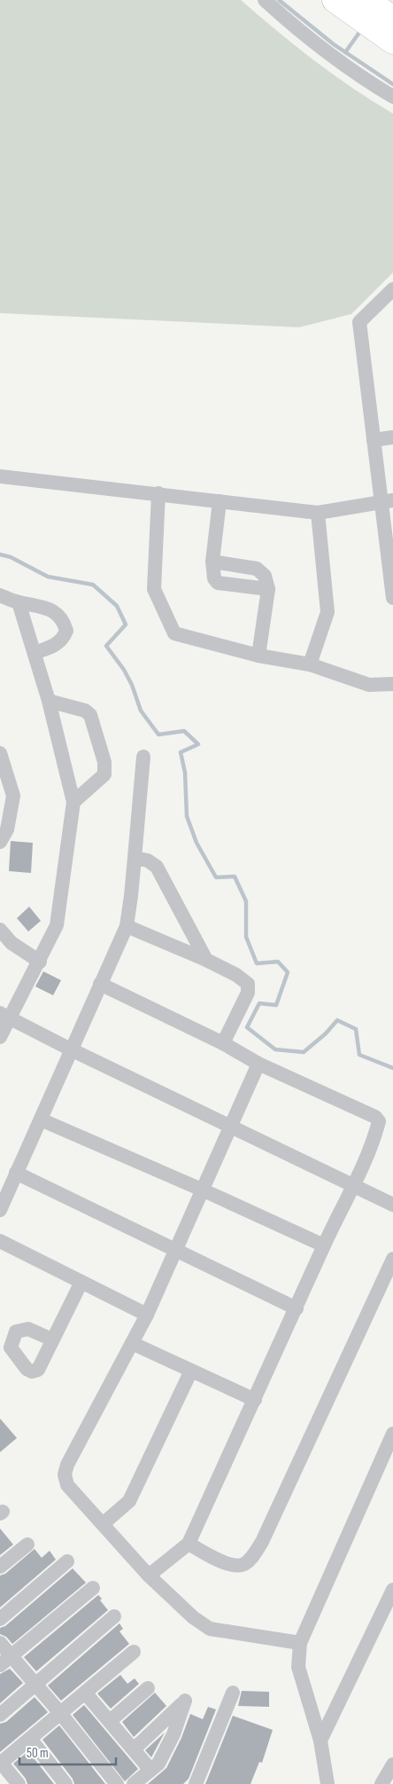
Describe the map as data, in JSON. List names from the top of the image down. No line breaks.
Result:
{"scale_bar":"50 m"}
